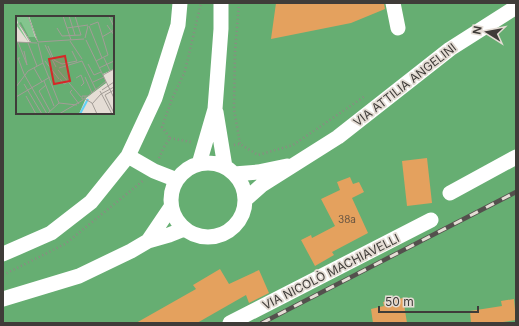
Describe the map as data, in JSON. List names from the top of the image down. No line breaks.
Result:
{"streets":{"street":["VIA ATTILIA ANGELINI","VIA NICOLÒ MACHIAVELLI"]},"house_numbers":["38a"],"scale_bar":"50 m","north":"left"}
